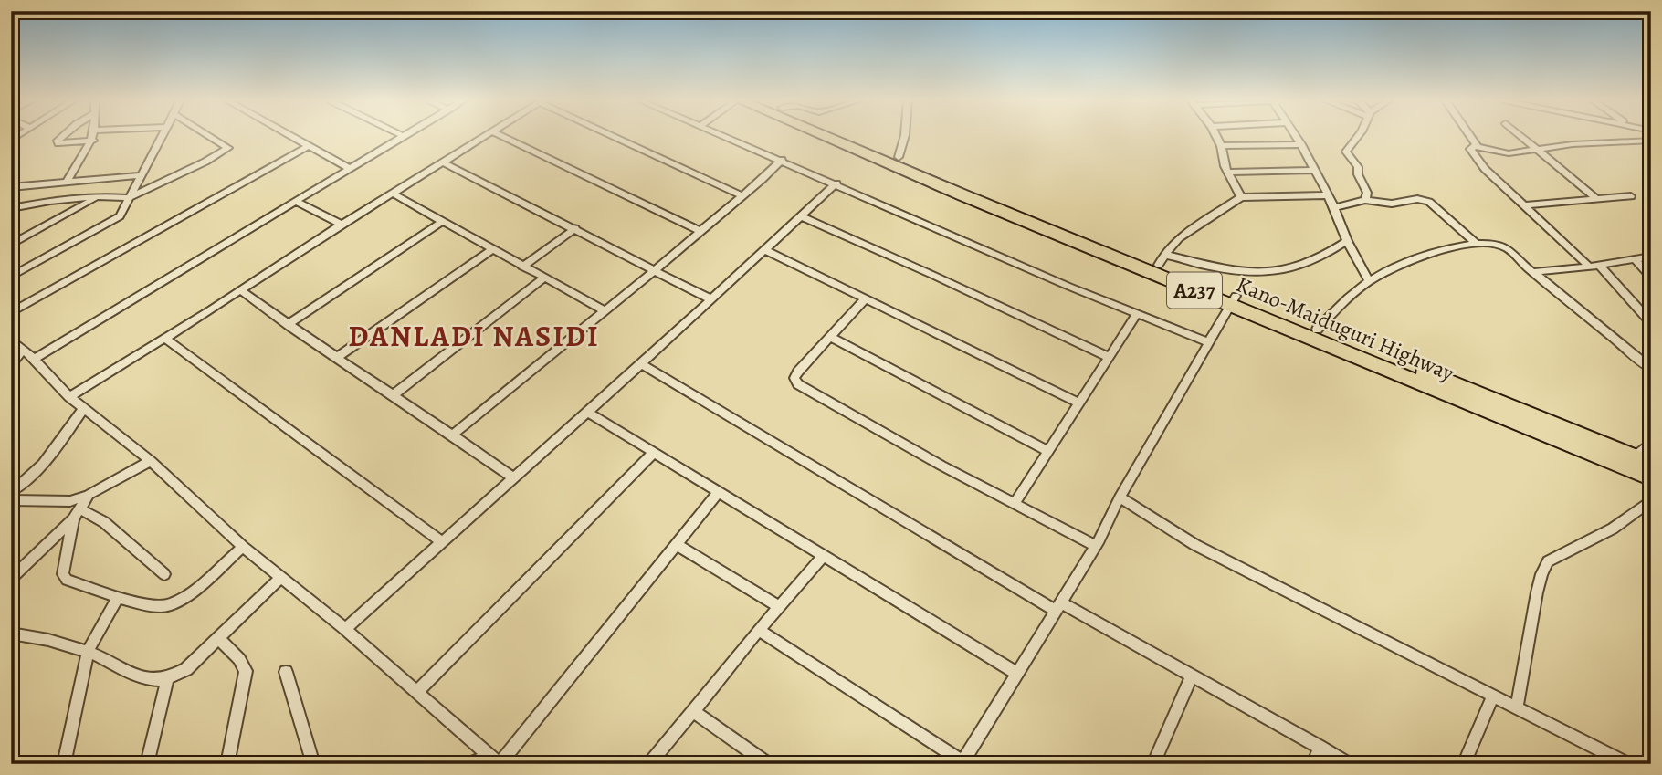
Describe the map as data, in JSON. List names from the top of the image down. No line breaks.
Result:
{"streets":{"highway":["A237","Kano-Maiduguri Highway"]},"districts":["DANLADI NASIDI"]}
